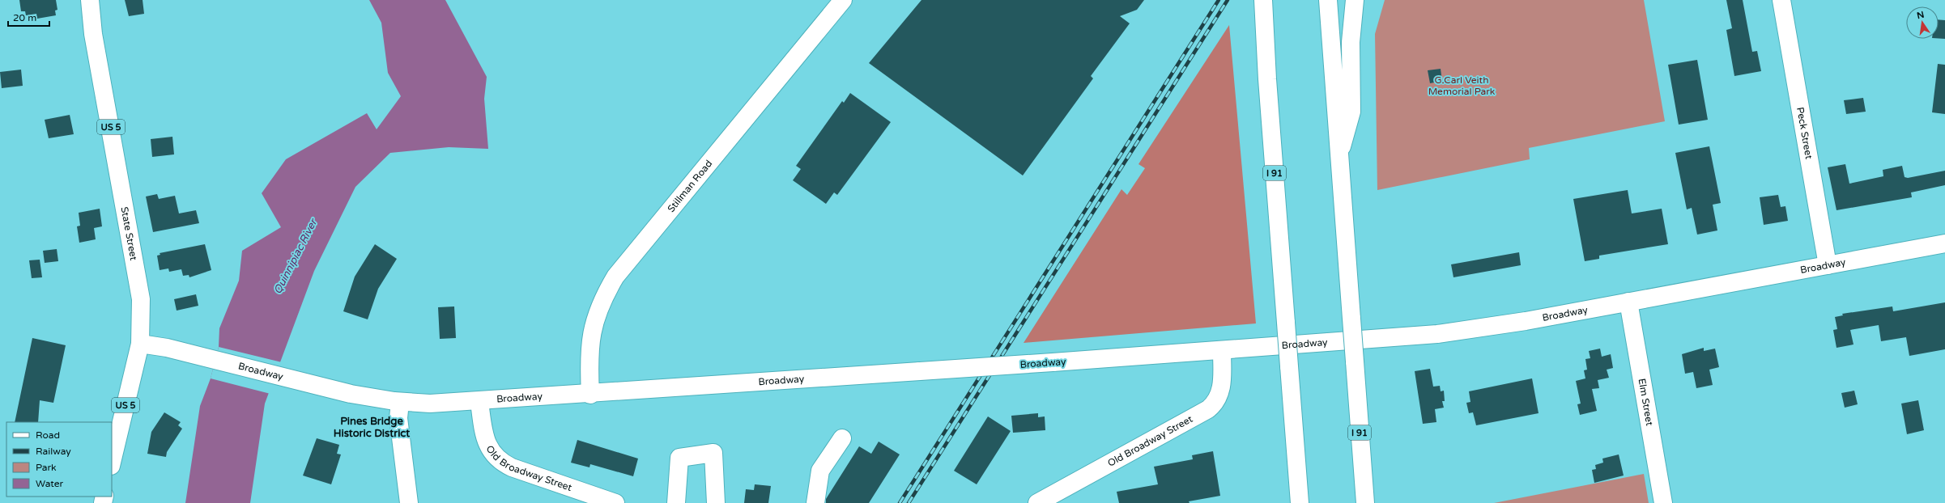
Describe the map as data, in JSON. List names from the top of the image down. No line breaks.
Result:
{"streets":{"main road":["US 5","Peck Street","I 91","Stillman Road","State Street","Broadway","Elm Street","Old Broadway Street"]},"crossings":[["Peck Street","Broadway"],["Stillman Road","Broadway"],["State Street","Broadway"],["Broadway","Elm Street"],["Broadway","Old Broadway Street"]],"districts":["Pines Bridge Historic District"],"water":["Quinnipiac River"],"parks":["G.Carl Veith Memorial Park"],"legend":["Road","Railway","Park","Water"],"scale_bar":"20 m","north":"top"}
